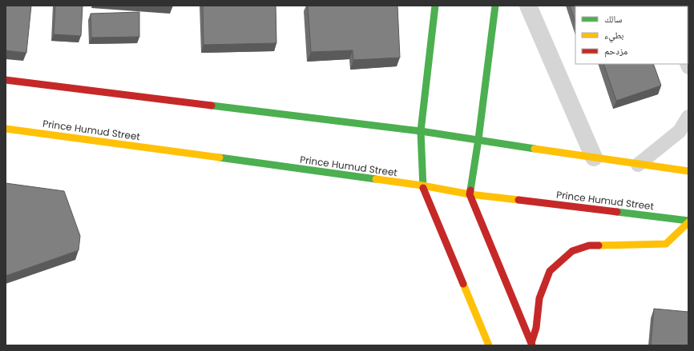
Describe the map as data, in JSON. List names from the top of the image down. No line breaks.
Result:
{"streets":{"street":["Prince Humud Street"]},"legend":["سالك","بطيء","مزدحم"]}
